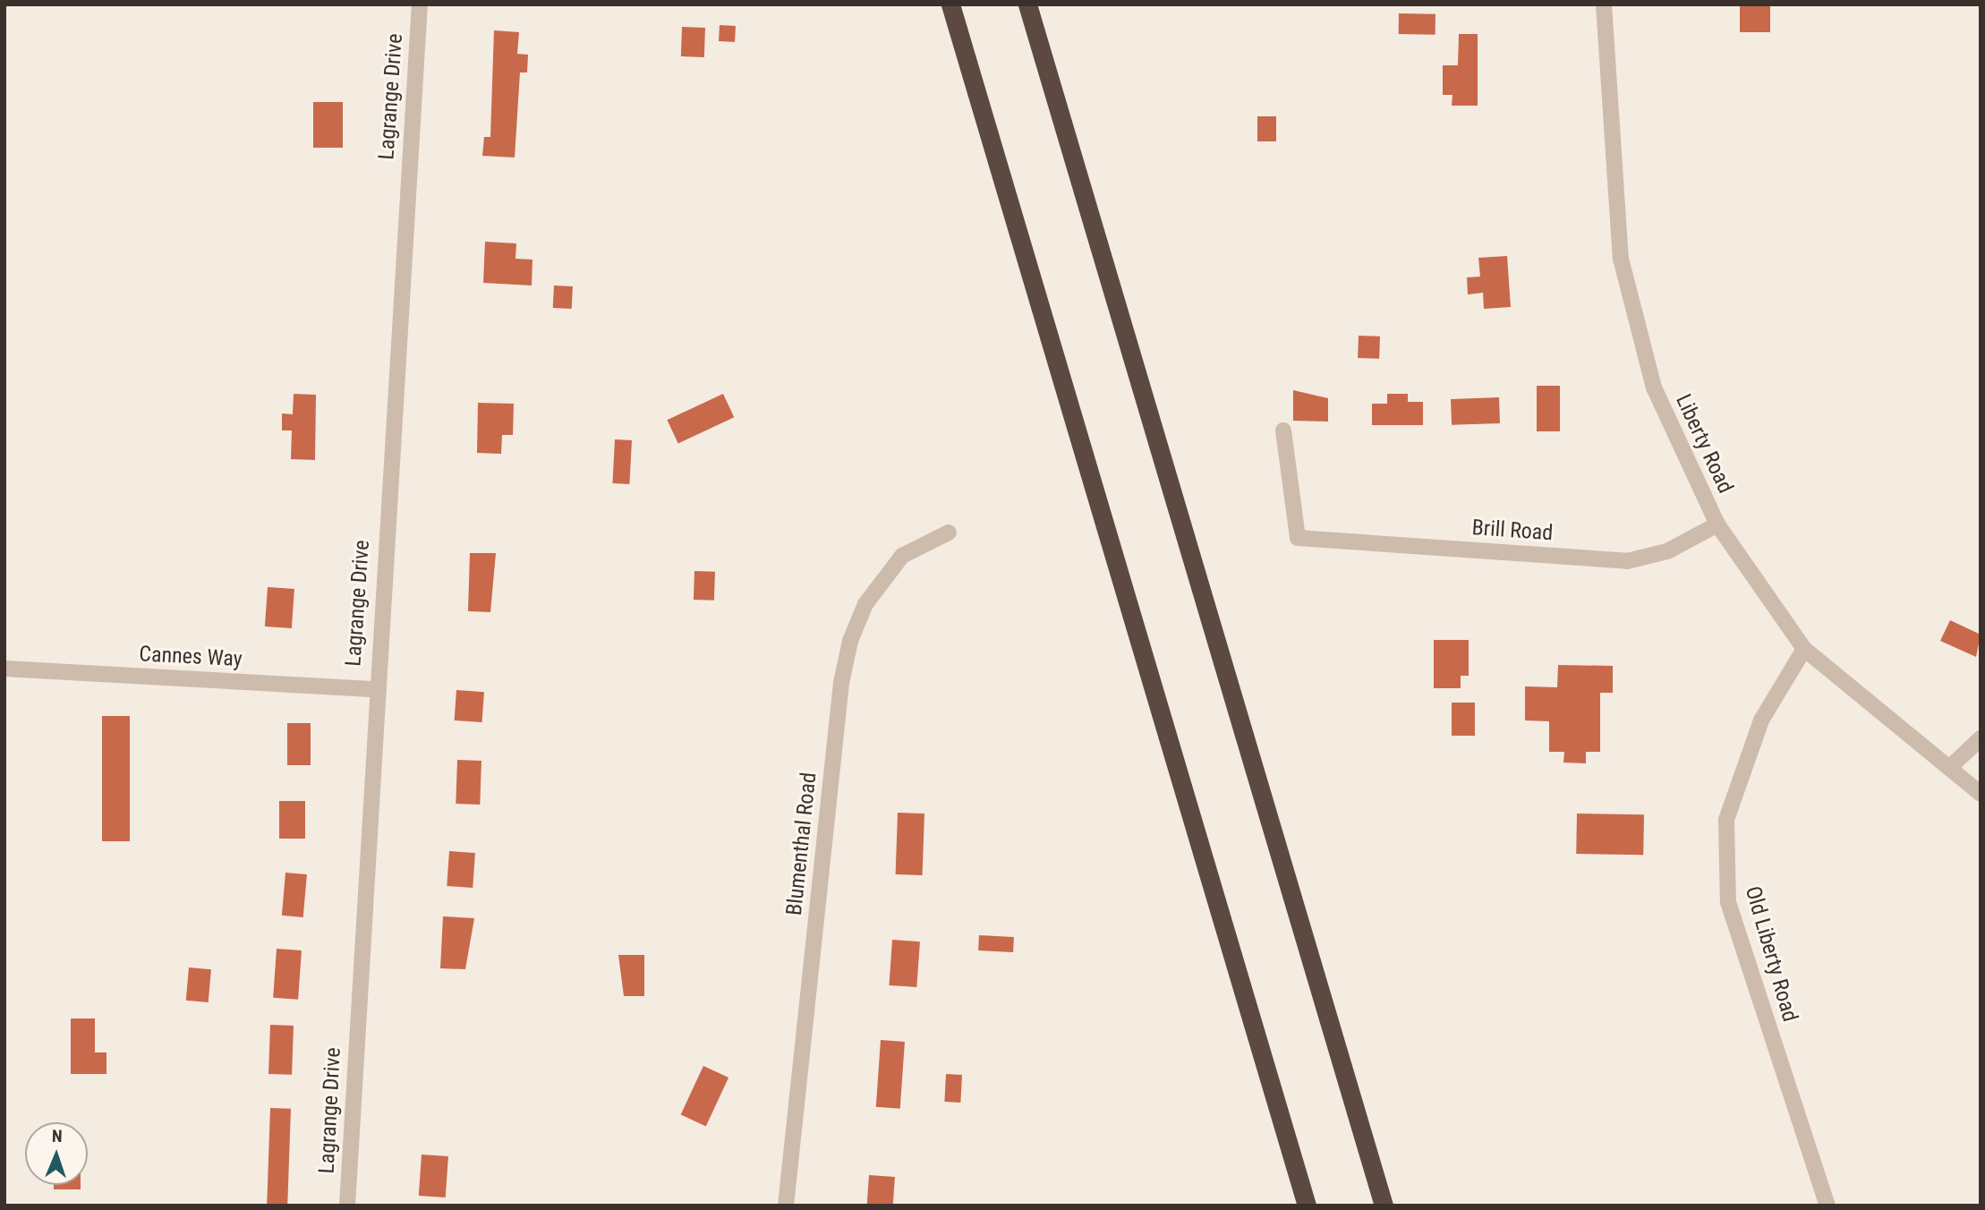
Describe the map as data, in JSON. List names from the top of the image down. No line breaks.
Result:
{"streets":{"street":["Lagrange Drive","Liberty Road","Brill Road","Cannes Way","Blumenthal Road","Old Liberty Road"]},"crossings":[["Lagrange Drive","Cannes Way"],["Liberty Road","Brill Road"],["Liberty Road","Old Liberty Road"]],"north":"top"}
